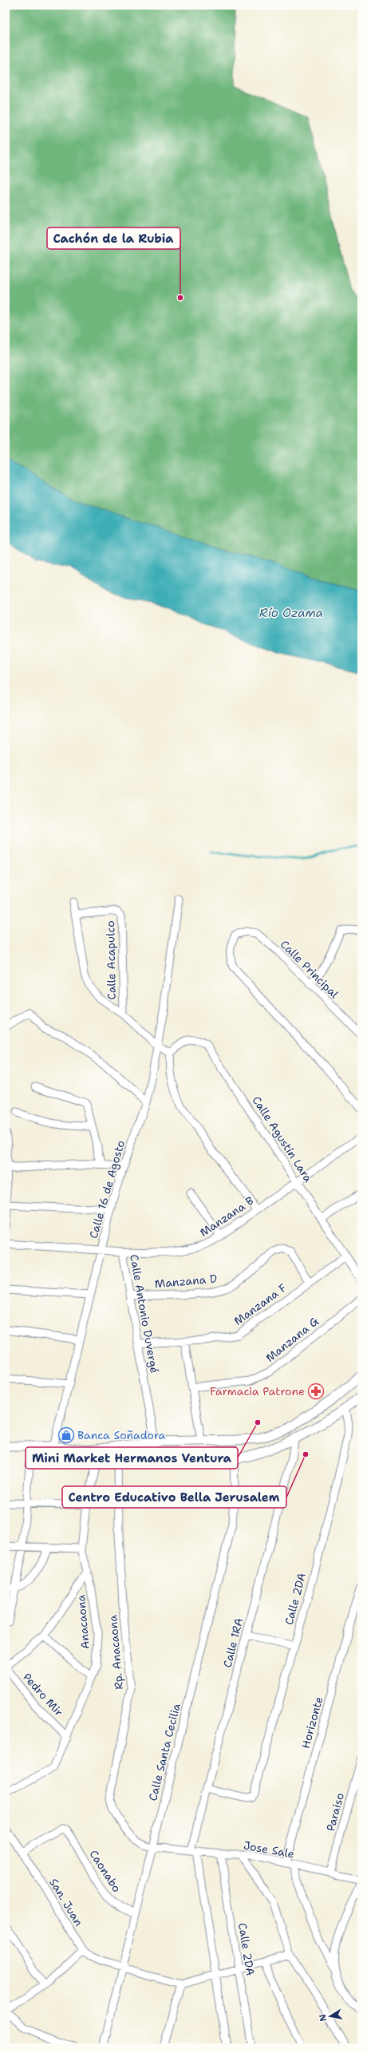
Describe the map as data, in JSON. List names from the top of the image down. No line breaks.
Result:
{"streets":{"street":["Calle Acapulco","Calle Principal","Calle Agustín Lara","Calle 16 de Agosto","Manzana B","Manzana D","Manzana F","Calle Antonio Duvergé","Manzana G","Calle 2DA","Anacaona","Calle 1RA","Rp. Anacaona","Pedro Mir","Horizonte","Calle Santa Cecilia","Paraiso","Jose Sale","Caonabo","San. Juan"]},"crossings":[["Calle Agustín Lara","Manzana B"],["Calle Agustín Lara","Manzana F"],["Calle 16 de Agosto","Calle Antonio Duvergé"],["Manzana B","Calle Antonio Duvergé"],["Manzana D","Manzana F"],["Manzana D","Calle Antonio Duvergé"],["Manzana F","Calle Antonio Duvergé"],["Calle 2DA","Calle 1RA"],["Calle 2DA","Jose Sale"],["Anacaona","Pedro Mir"],["Calle 1RA","Jose Sale"],["Rp. Anacaona","Calle Santa Cecilia"],["Rp. Anacaona","Jose Sale"],["Horizonte","Jose Sale"],["Calle Santa Cecilia","Jose Sale"],["Calle Santa Cecilia","Caonabo"],["Calle Santa Cecilia","San. Juan"],["Paraiso","Jose Sale"],["Caonabo","San. Juan"]],"water":["Río Ozama"],"places":{"other":["Cachón de la Rubia","Mini Market Hermanos Ventura","Centro Educativo Bella Jerusalem"],"pharmacy":["Farmacia Patrone"],"shop":["Banca Soñadora"]},"north":"left"}
